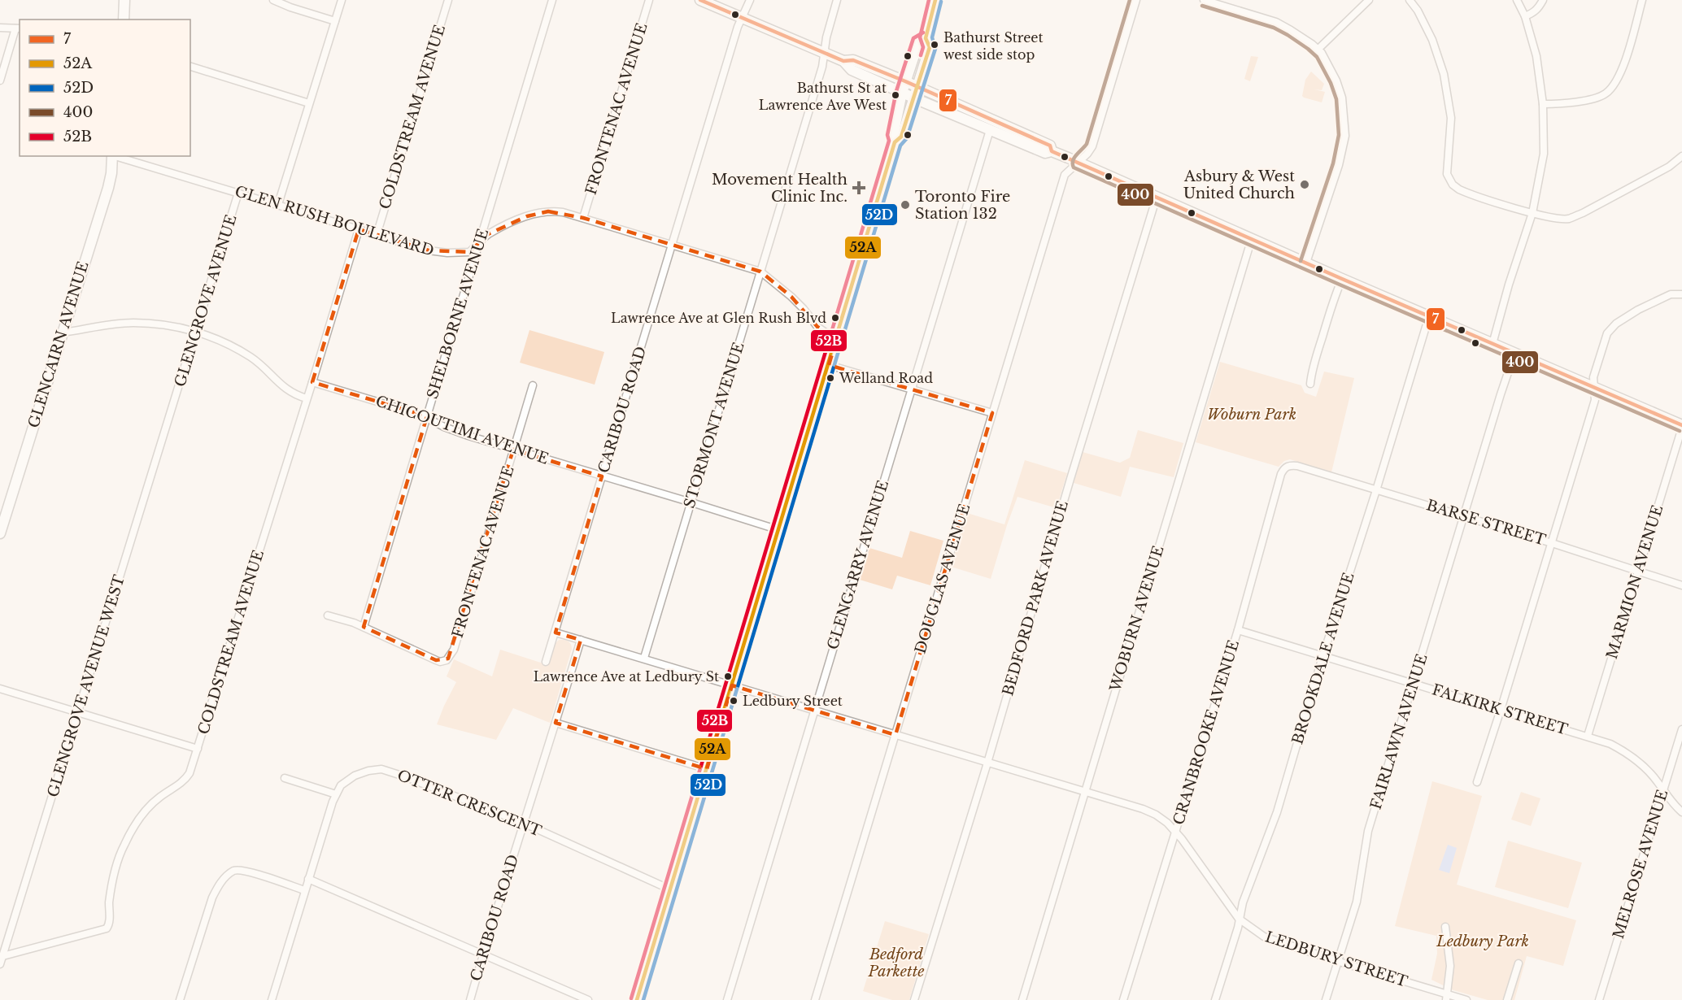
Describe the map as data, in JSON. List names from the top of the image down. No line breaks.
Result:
{"streets":{"main road":["GLENCAIRN AVENUE"],"street":["FRONTENAC AVENUE","COLDSTREAM AVENUE","GLEN RUSH BOULEVARD","GLENGROVE AVENUE","SHELBORNE AVENUE","CARIBOU ROAD","STORMONT AVENUE","CHICOUTIMI AVENUE","BARSE STREET","GLENGARRY AVENUE","DOUGLAS AVENUE","MARMION AVENUE","BEDFORD PARK AVENUE","WOBURN AVENUE","BROOKDALE AVENUE","GLENGROVE AVENUE WEST","FALKIRK STREET","FAIRLAWN AVENUE","CRANBROOKE AVENUE","OTTER CRESCENT","MELROSE AVENUE","LEDBURY STREET"]},"crossings":[["FRONTENAC AVENUE","GLEN RUSH BOULEVARD"],["FRONTENAC AVENUE","SHELBORNE AVENUE"],["FRONTENAC AVENUE","CHICOUTIMI AVENUE"],["COLDSTREAM AVENUE","GLEN RUSH BOULEVARD"],["COLDSTREAM AVENUE","CHICOUTIMI AVENUE"],["COLDSTREAM AVENUE","GLENGROVE AVENUE WEST"],["GLEN RUSH BOULEVARD","GLENGROVE AVENUE"],["GLEN RUSH BOULEVARD","SHELBORNE AVENUE"],["GLEN RUSH BOULEVARD","CARIBOU ROAD"],["GLEN RUSH BOULEVARD","STORMONT AVENUE"],["GLENGROVE AVENUE","GLENGROVE AVENUE WEST"],["SHELBORNE AVENUE","CHICOUTIMI AVENUE"],["CARIBOU ROAD","CHICOUTIMI AVENUE"],["CARIBOU ROAD","OTTER CRESCENT"],["CARIBOU ROAD","LEDBURY STREET"],["STORMONT AVENUE","CHICOUTIMI AVENUE"],["STORMONT AVENUE","LEDBURY STREET"],["BARSE STREET","MARMION AVENUE"],["BARSE STREET","BROOKDALE AVENUE"],["BARSE STREET","FAIRLAWN AVENUE"],["BARSE STREET","CRANBROOKE AVENUE"],["GLENGARRY AVENUE","LEDBURY STREET"],["DOUGLAS AVENUE","LEDBURY STREET"],["MARMION AVENUE","FALKIRK STREET"],["BEDFORD PARK AVENUE","LEDBURY STREET"],["WOBURN AVENUE","LEDBURY STREET"],["BROOKDALE AVENUE","FALKIRK STREET"],["BROOKDALE AVENUE","LEDBURY STREET"],["FALKIRK STREET","FAIRLAWN AVENUE"],["FALKIRK STREET","CRANBROOKE AVENUE"],["FALKIRK STREET","MELROSE AVENUE"],["FAIRLAWN AVENUE","LEDBURY STREET"],["CRANBROOKE AVENUE","LEDBURY STREET"]],"parks":["Woburn Park","Ledbury Park","Bedford Parkette"],"places":{"other":["Bathurst Street west side stop","Bathurst St at Lawrence Ave West","Asbury & West United Church","Toronto Fire Station 132","Lawrence Ave at Glen Rush Blvd","Welland Road","Lawrence Ave at Ledbury St","Ledbury Street"],"health":["Movement Health Clinic Inc."]},"lines":["transit line 7","transit line 52A","transit line 400","transit line 52B","transit line 52D"],"legend":["7","52A","52D","400","52B"]}
